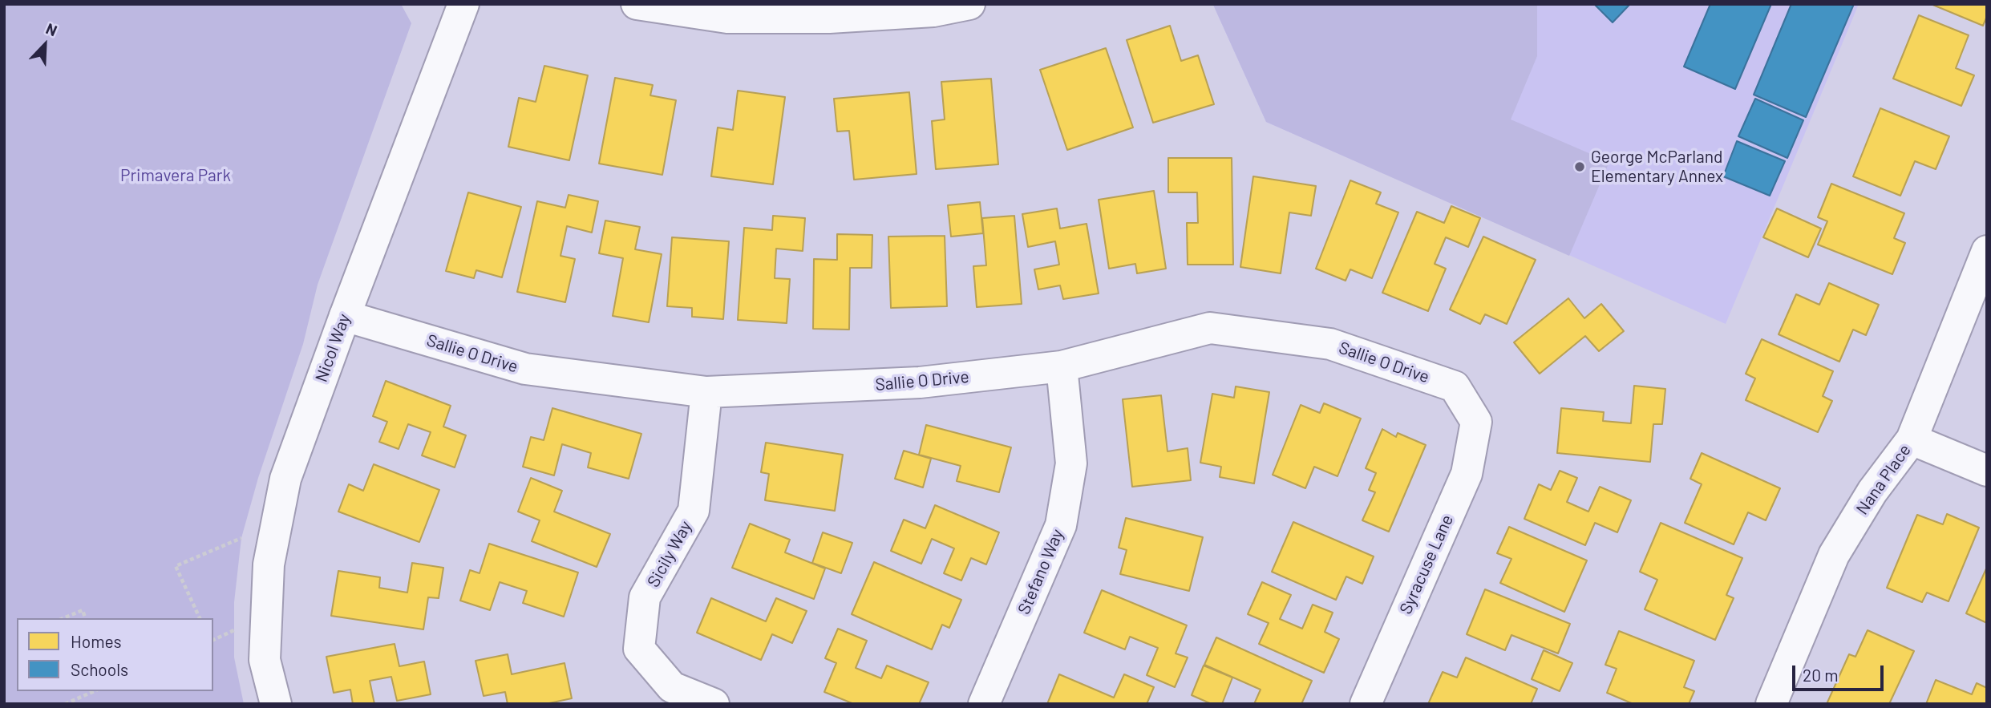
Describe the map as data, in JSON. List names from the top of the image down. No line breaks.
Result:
{"streets":{"street":["Nicol Way","Sallie O Drive","Nana Place","Sicily Way","Syracuse Lane","Stefano Way"]},"crossings":[["Nicol Way","Sallie O Drive"],["Sallie O Drive","Sicily Way"],["Sallie O Drive","Syracuse Lane"],["Sallie O Drive","Stefano Way"]],"parks":["Primavera Park"],"places":["George McParland Elementary Annex"],"legend":["Homes","Schools"],"scale_bar":"20 m","north":"top right"}
